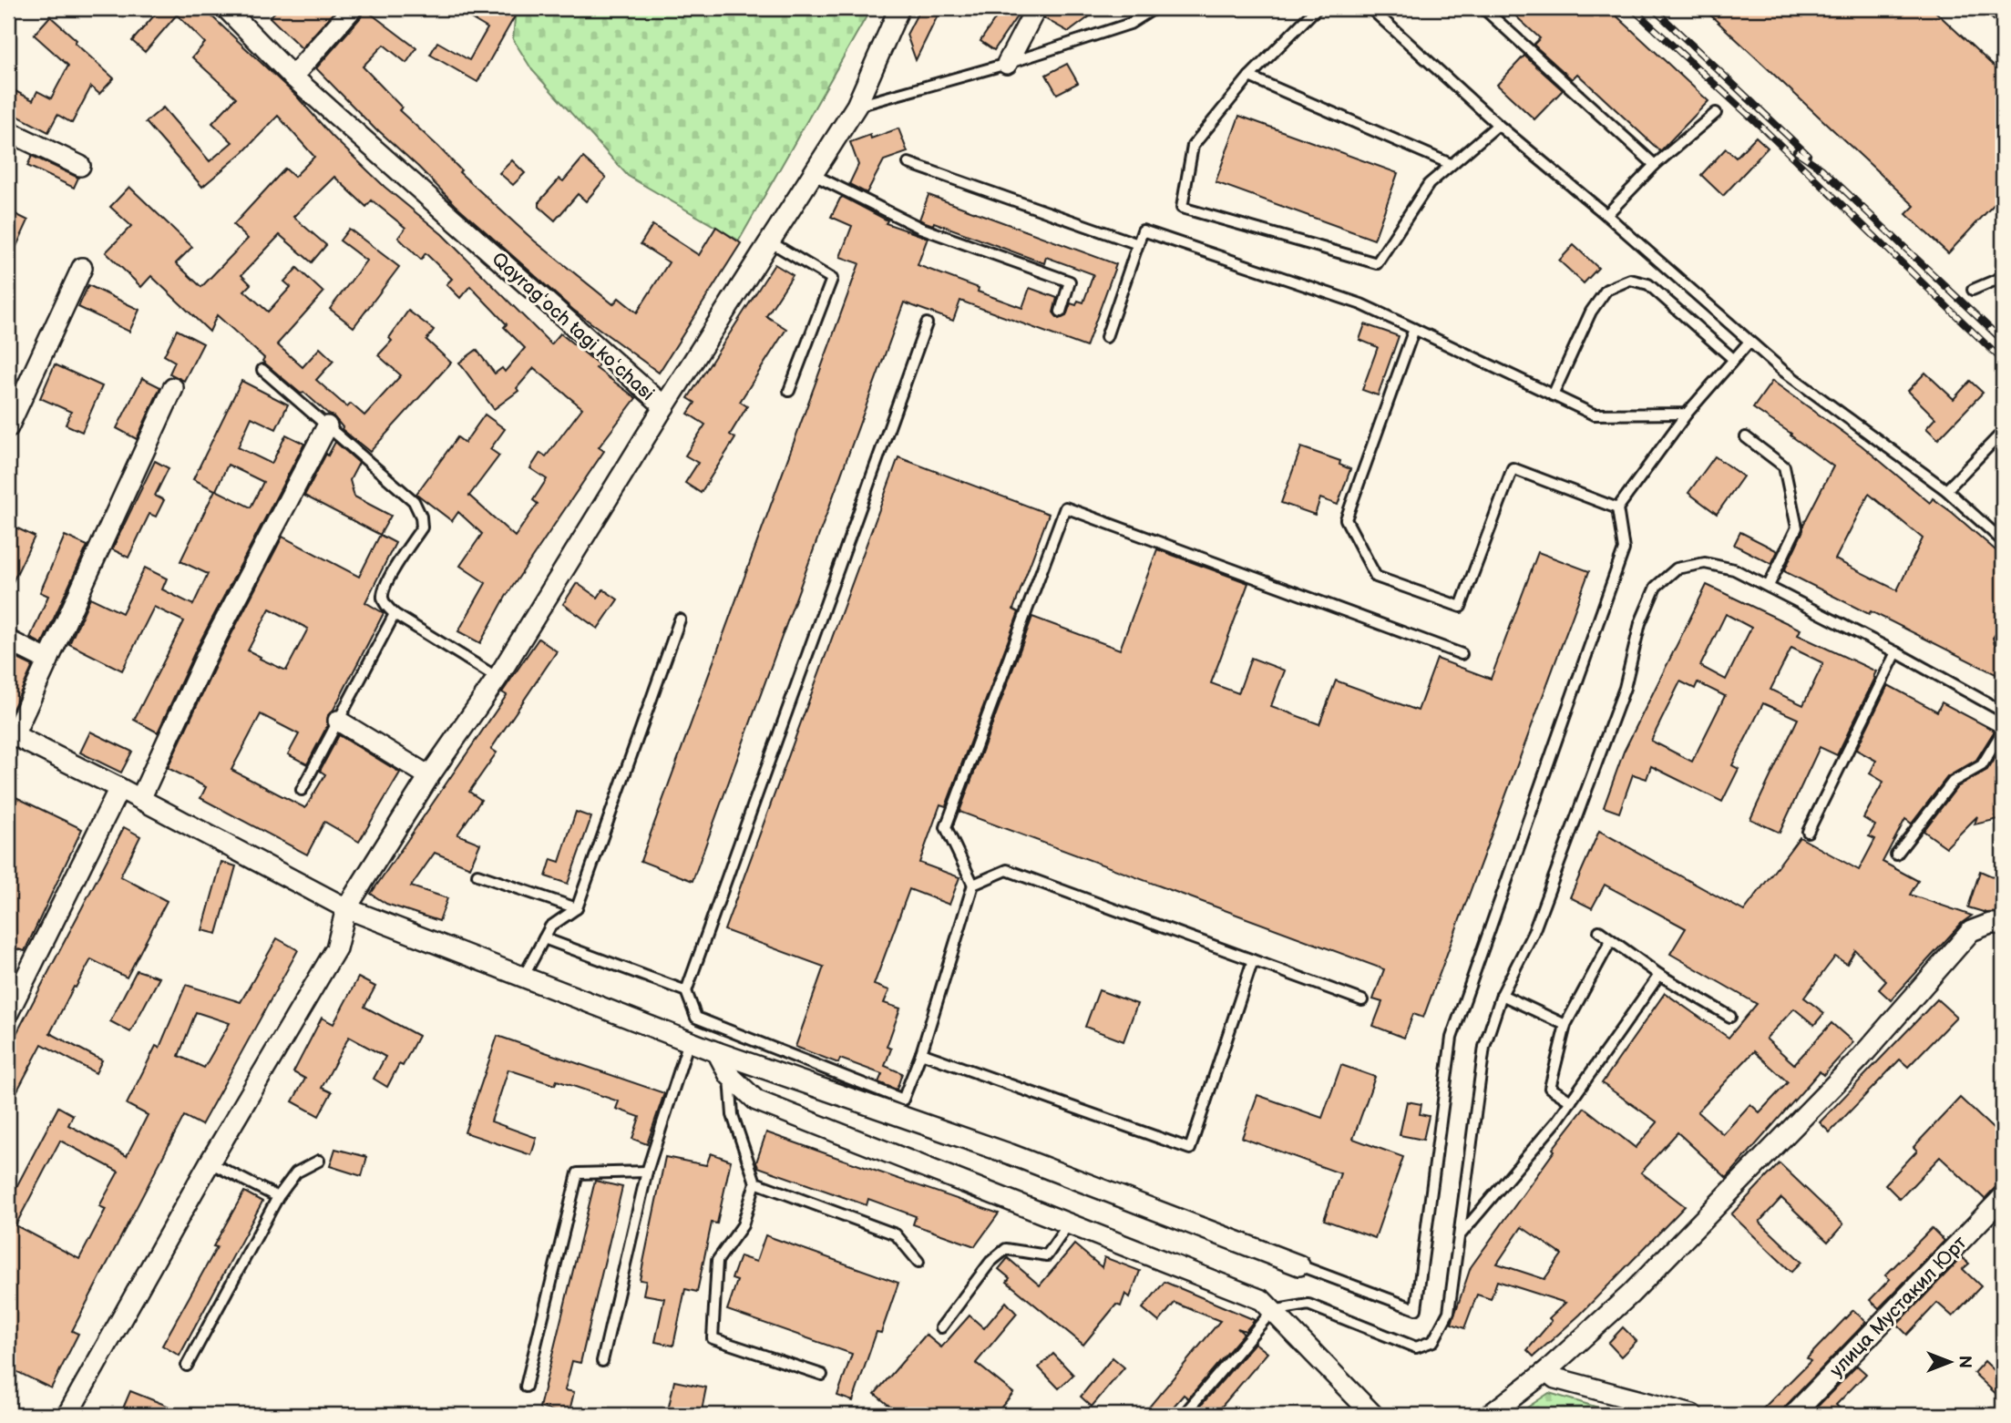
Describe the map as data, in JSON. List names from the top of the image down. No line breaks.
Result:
{"streets":{"street":["Qayragʻoch tagi koʻchasi","улица Мустакил Юрт"]},"north":"right"}
